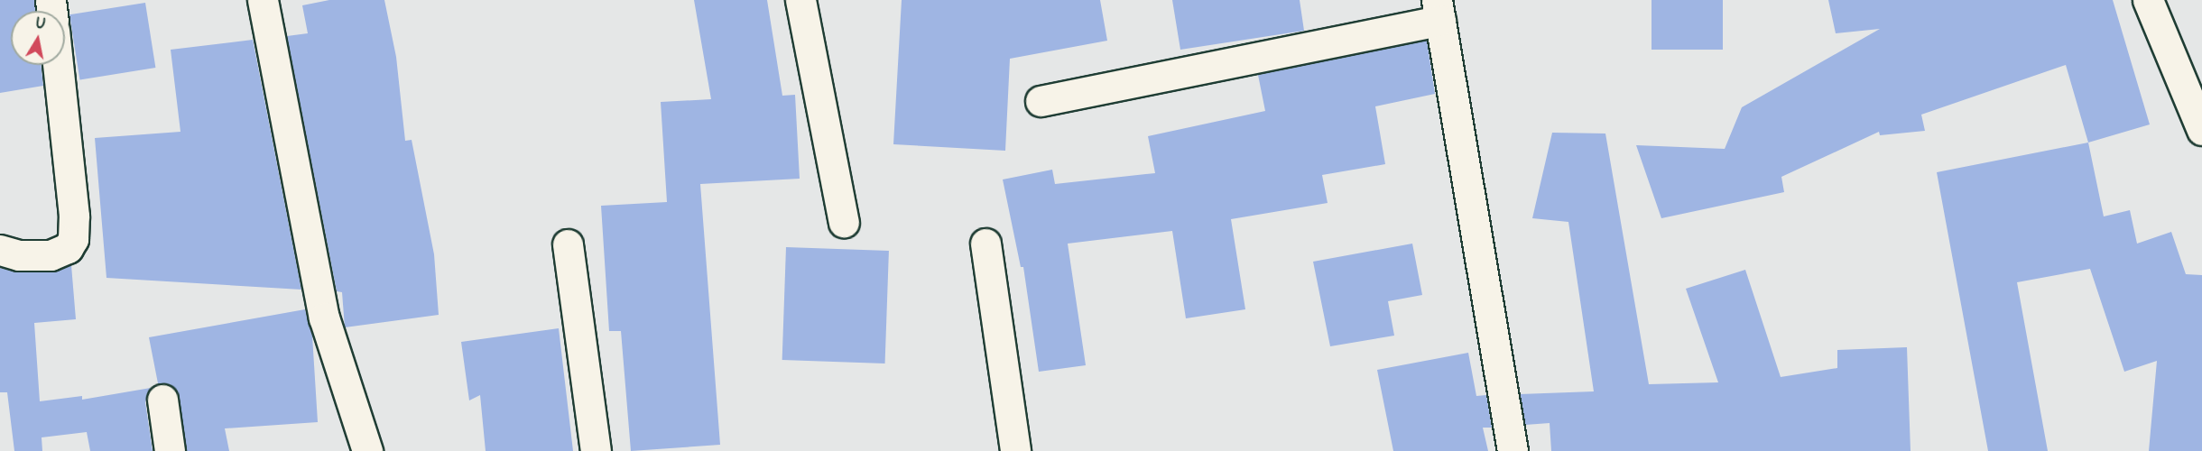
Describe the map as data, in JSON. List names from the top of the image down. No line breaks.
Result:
{"north":"top"}
